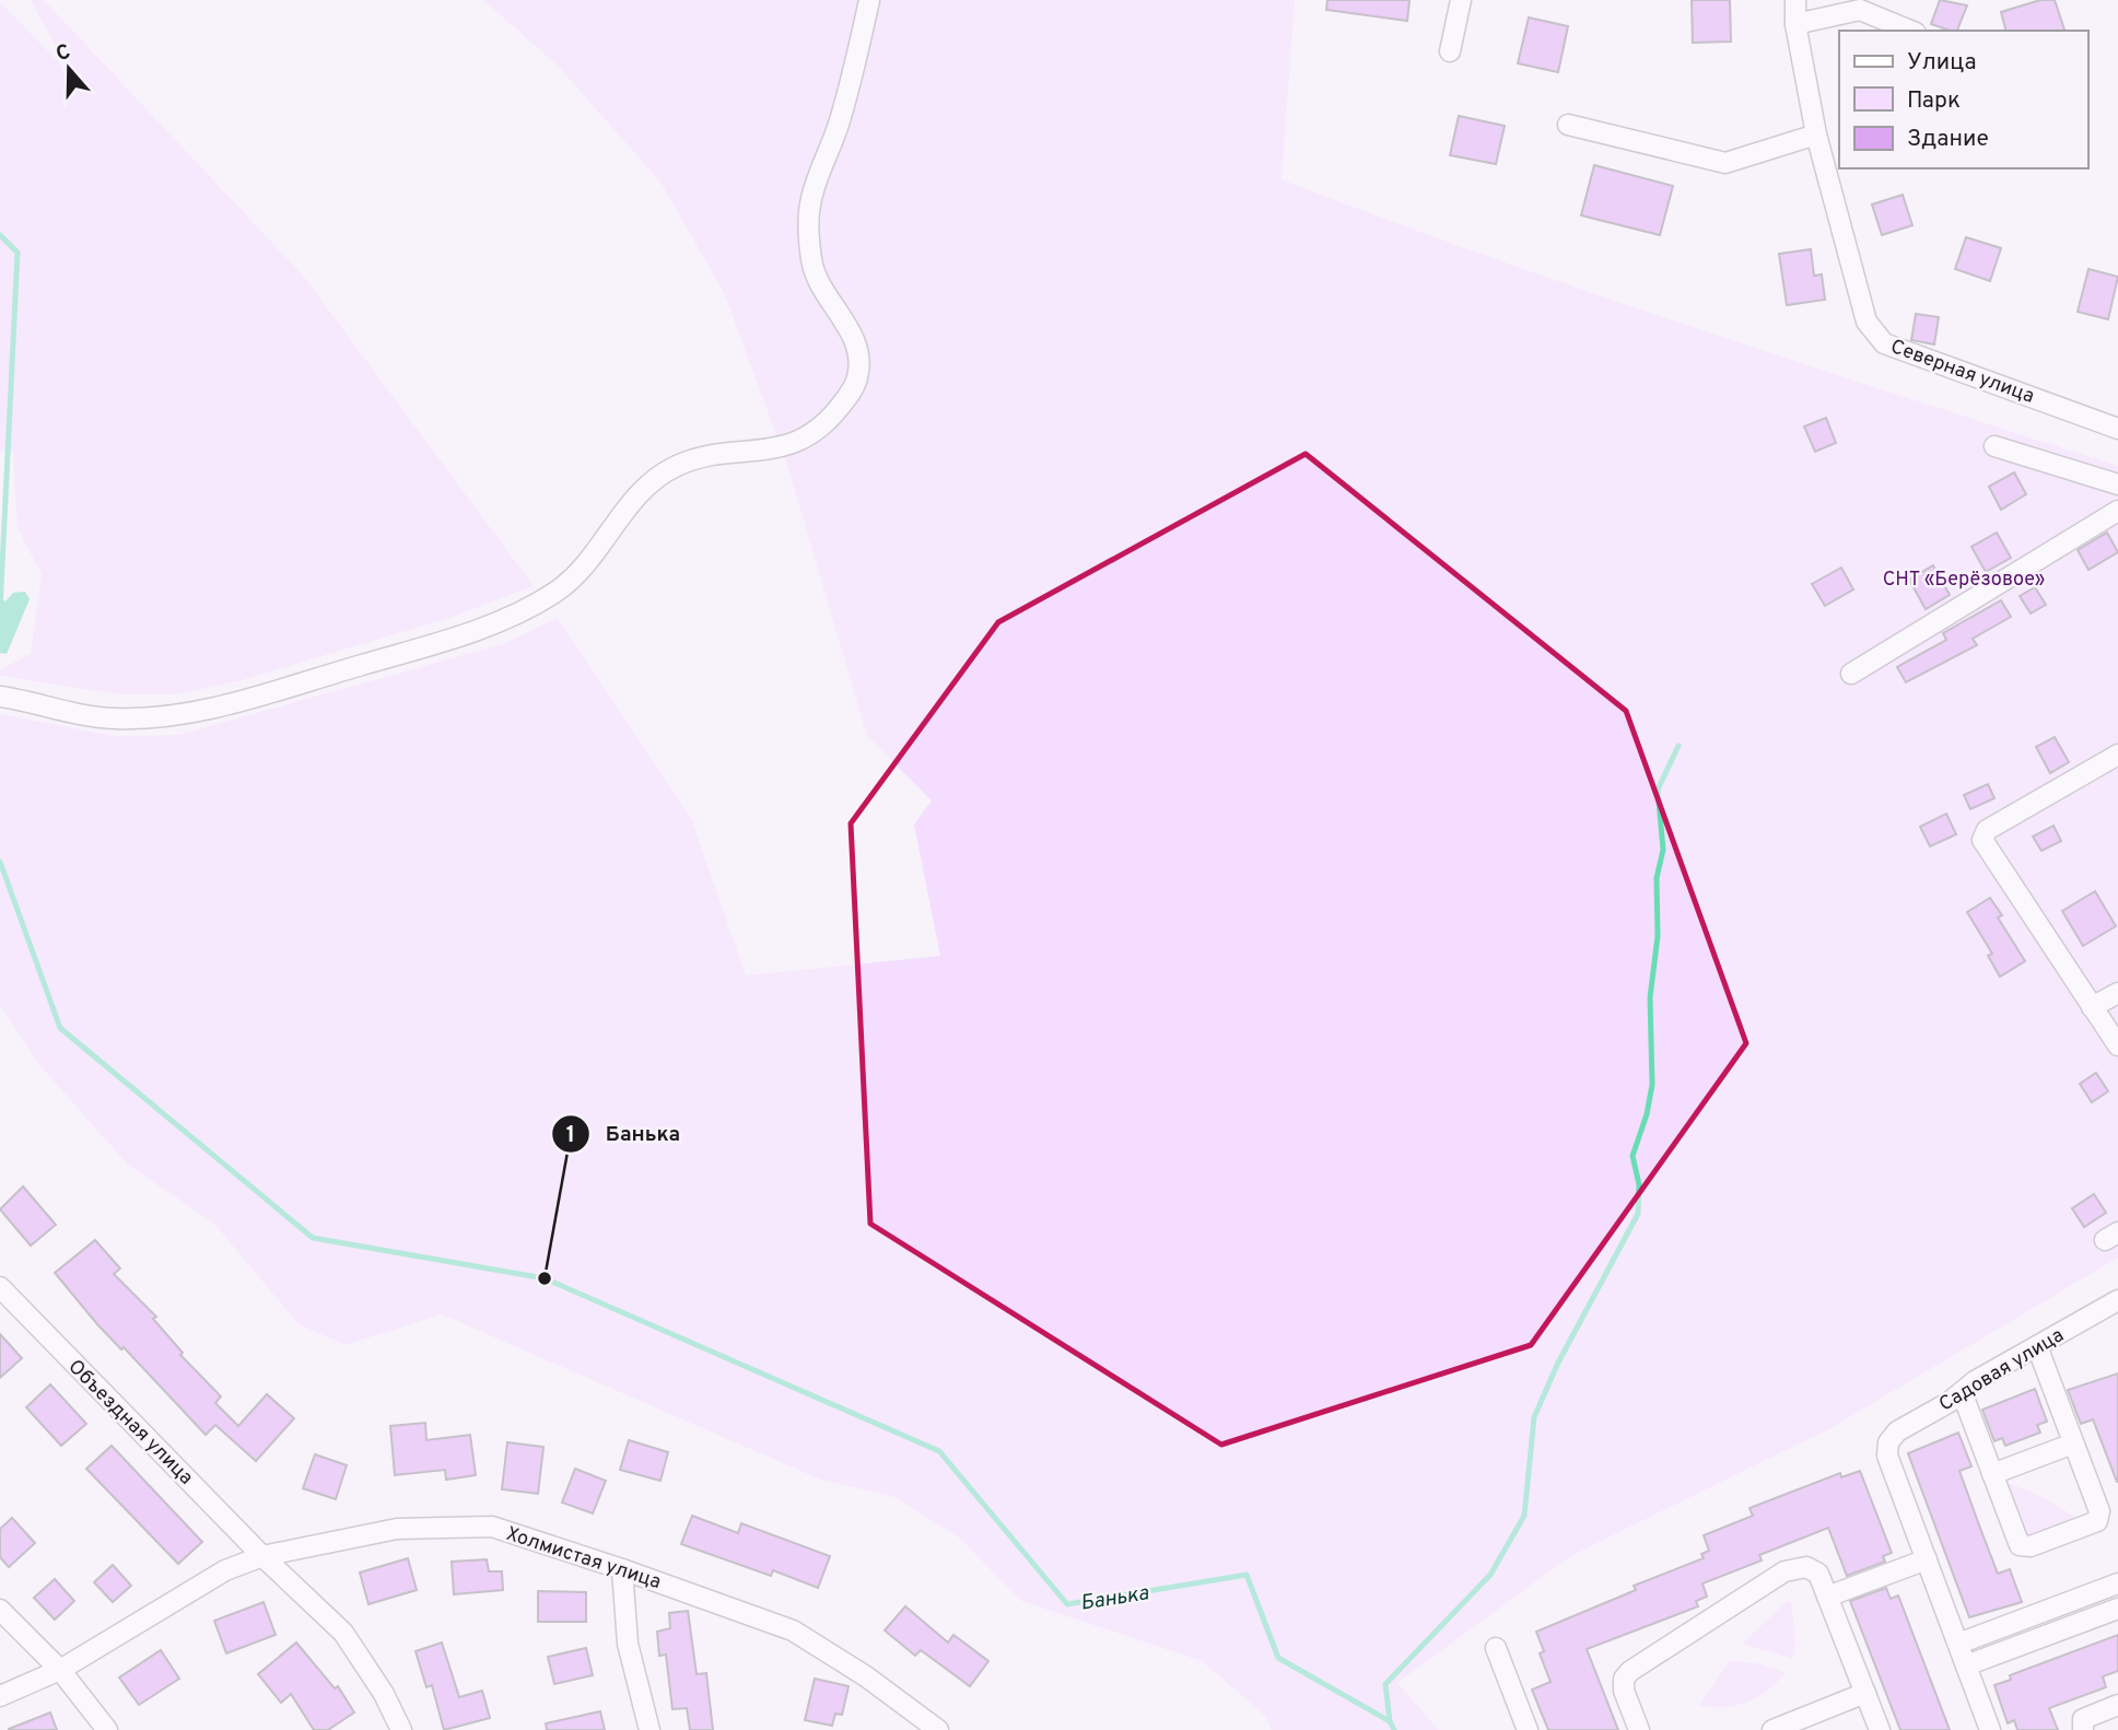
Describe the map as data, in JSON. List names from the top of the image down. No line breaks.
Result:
{"streets":{"street":["Северная улица","Садовая улица","Объездная улица","Холмистая улица"]},"crossings":[["Объездная улица","Холмистая улица"]],"water":["Банька"],"parks":["СНТ «Берёзовое»"],"places":["Банька"],"legend":["Улица","Парк","Здание"],"north":"top"}
